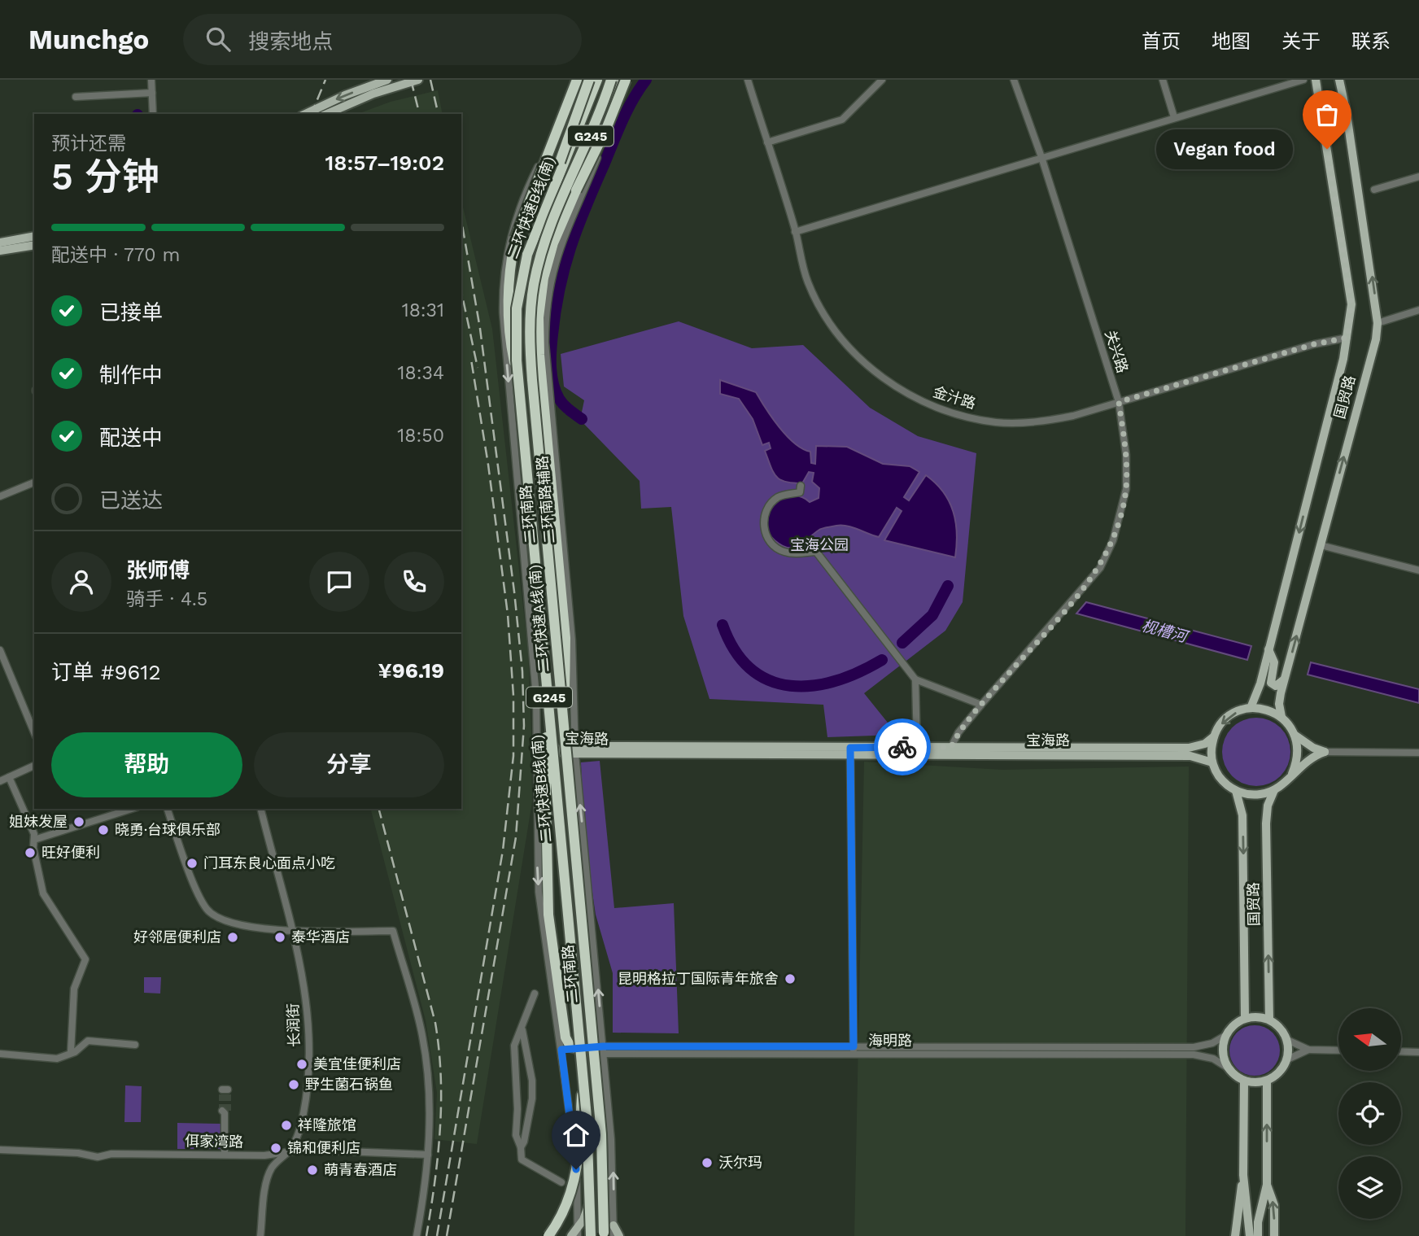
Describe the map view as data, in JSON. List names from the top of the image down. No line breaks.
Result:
{"streets":{"highway":["二环快速B线(南)","二环快速A线(南)"],"main road":["G245","国贸路","二环南路","宝海路"],"street":["关兴路","金汁路","二环南路辅路","长润街","海明路","佴家湾路"]},"crossings":[["二环快速B线(南)","二环南路"],["二环快速B线(南)","海明路"],["关兴路","金汁路"],["关兴路","宝海路"],["国贸路","金汁路"],["国贸路","宝海路"],["国贸路","海明路"],["二环南路辅路","宝海路"],["二环南路辅路","海明路"],["二环南路","二环快速A线(南)"],["二环南路","宝海路"],["二环南路","海明路"],["长润街","佴家湾路"]],"water":["枧槽河"],"parks":["宝海公园"],"places":["Vegan food","姐妹发屋","晓勇·台球俱乐部","旺好便利","门耳东良心面点小吃","好邻居便利店","泰华酒店","昆明格拉丁国际青年旅舍","美宜佳便利店","野生菌石锅鱼","祥隆旅馆","锦和便利店","沃尔玛","萌青春酒店"],"north":"left","page":{"header":"Munchgo","search":"搜索地点","nav":["首页","地图","关于","联系"],"heading":["5 分钟","预计还需","18:57–19:02"],"panel":["张师傅","骑手 · 4.5","订单 #9612","¥96.19"],"bubble":"Vegan food","bar":"配送中 · 770 m","list":[["已接单","18:31"],["制作中","18:34"],["配送中","18:50"],"已送达"],"buttons":["帮助","分享"]}}
